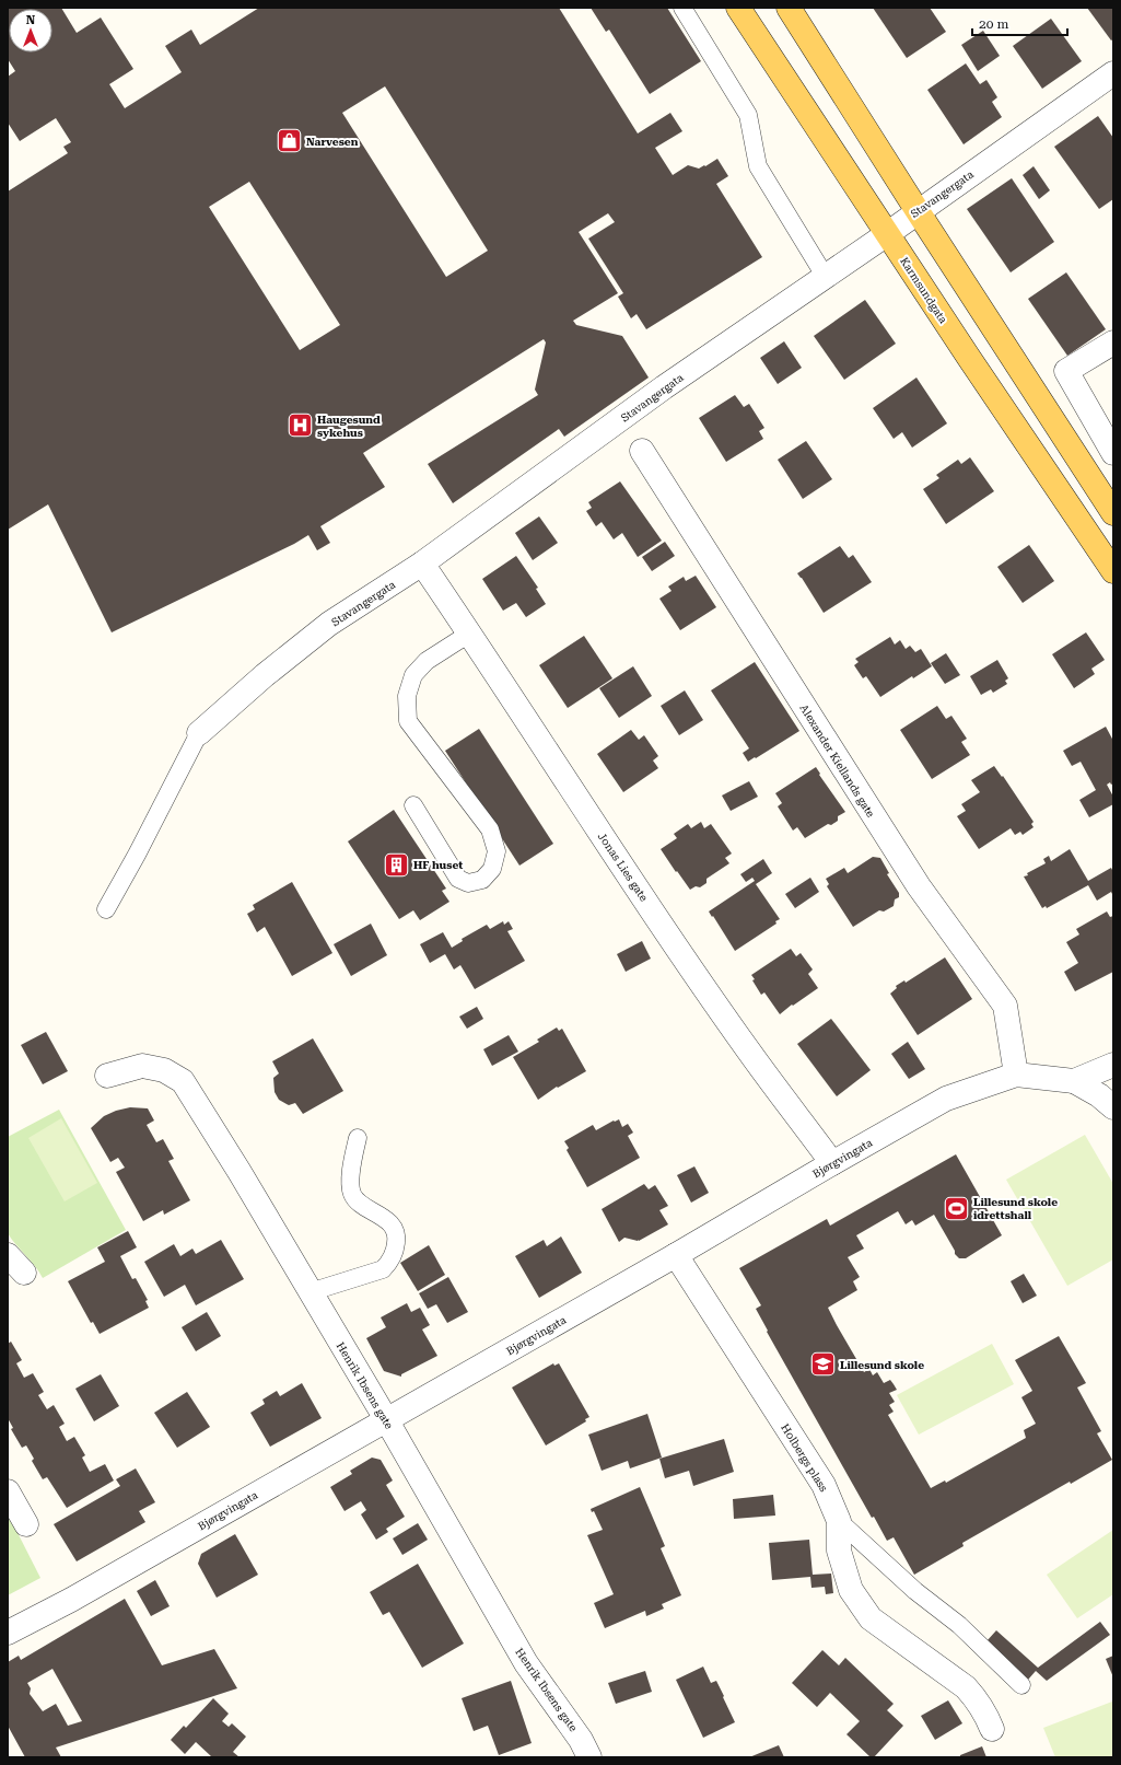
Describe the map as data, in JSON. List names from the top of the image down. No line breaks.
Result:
{"streets":{"main road":["Karmsundgata"],"street":["Stavangergata","Alexander Kiellands gate","Jonas Lies gate","Bjørgvingata","Henrik Ibsens gate","Holbergs plass"]},"crossings":[["Stavangergata","Karmsundgata"],["Stavangergata","Jonas Lies gate"],["Alexander Kiellands gate","Bjørgvingata"],["Jonas Lies gate","Bjørgvingata"],["Bjørgvingata","Henrik Ibsens gate"],["Bjørgvingata","Holbergs plass"]],"places":{"shop":["Narvesen"],"hospital":["Haugesund sykehus"],"building":["HF huset"],"sports":["Lillesund skole idrettshall"],"school or university":["Lillesund skole"]},"scale_bar":"20 m","north":"top"}
